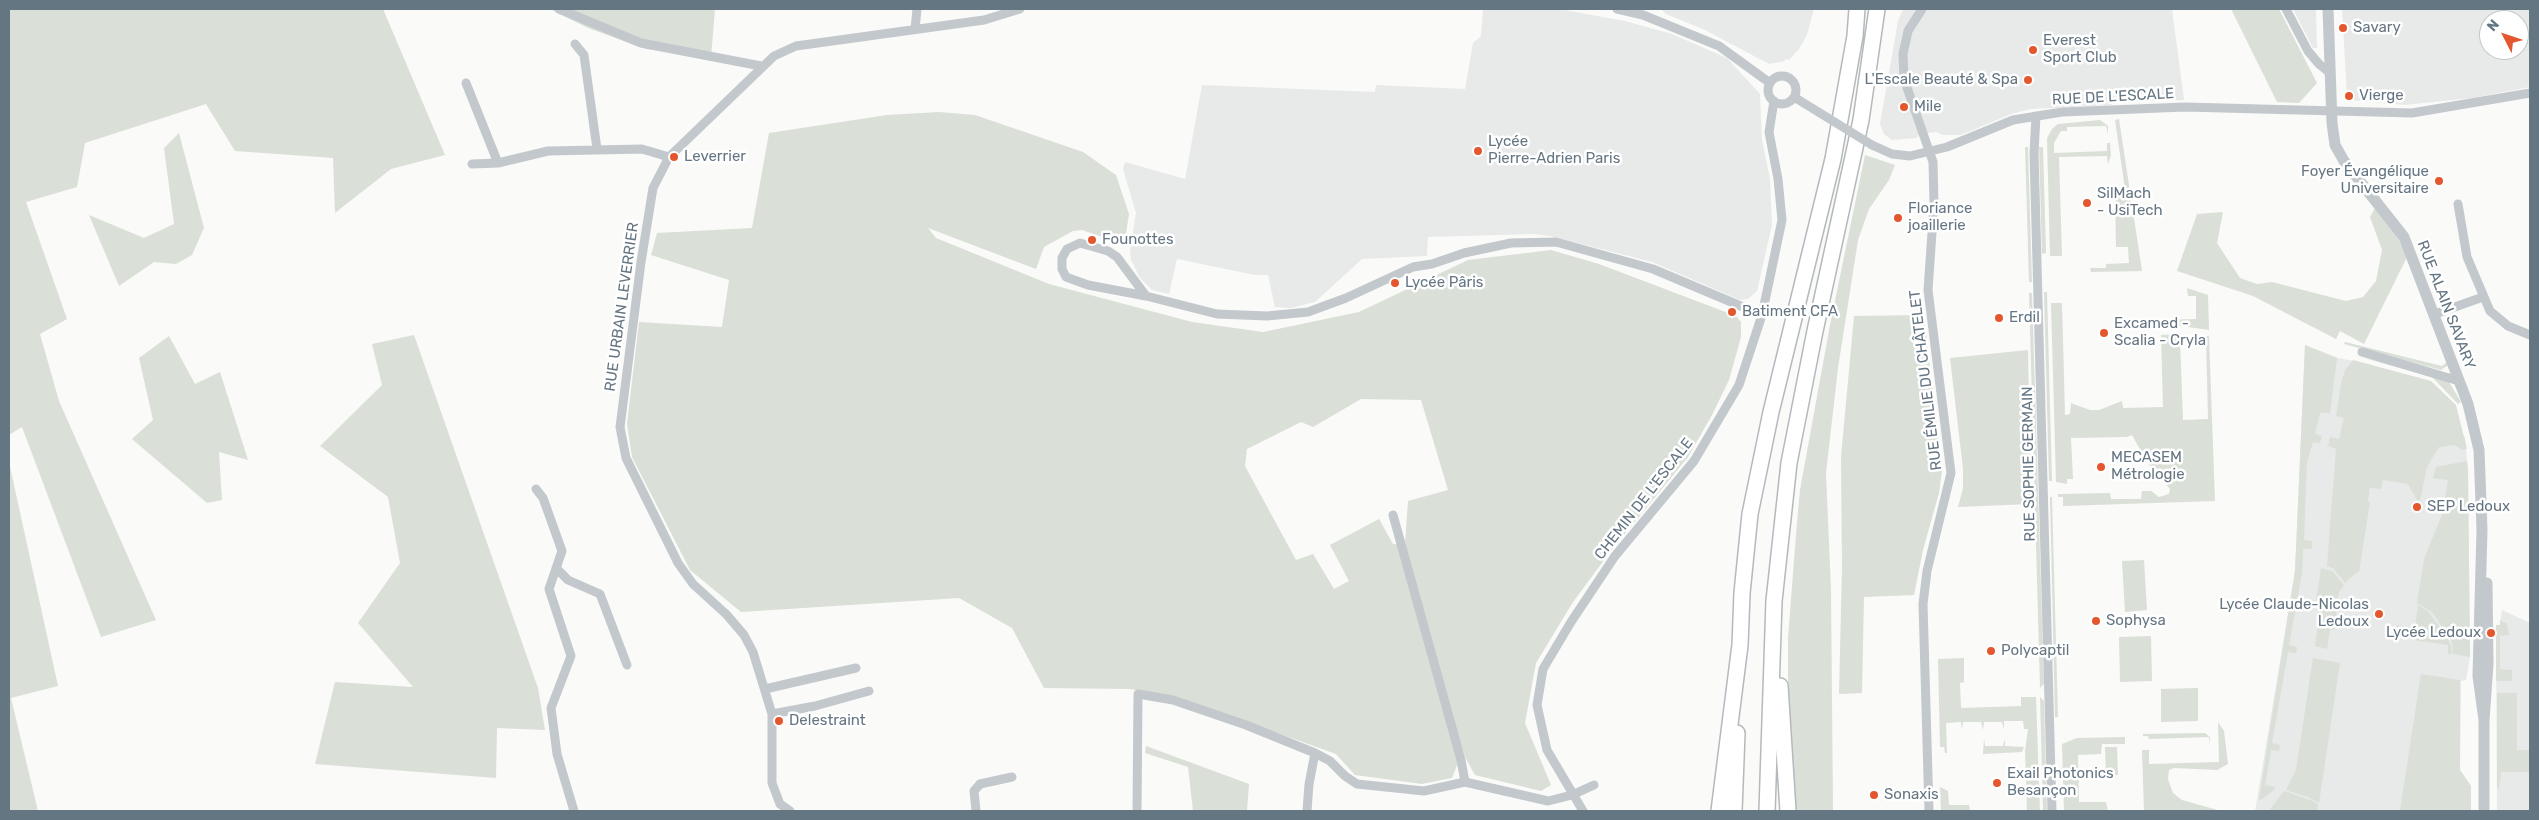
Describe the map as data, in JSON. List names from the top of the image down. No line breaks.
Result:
{"streets":{"street":["RUE DE L'ESCALE","RUE ALAIN SAVARY","RUE URBAIN LEVERRIER","RUE ÉMILIE DU CHÂTELET","RUE SOPHIE GERMAIN","CHEMIN DE L'ESCALE"]},"crossings":[["RUE DE L'ESCALE","RUE ALAIN SAVARY"],["RUE DE L'ESCALE","RUE ÉMILIE DU CHÂTELET"],["RUE DE L'ESCALE","RUE SOPHIE GERMAIN"],["RUE DE L'ESCALE","CHEMIN DE L'ESCALE"]],"places":["Savary","Everest Sport Club","L'Escale Beauté & Spa","Vierge","Mile","Lycée Pierre-Adrien Paris","Leverrier","Foyer Évangélique Universitaire","SilMach - UsiTech","Floriance joaillerie","Founottes","Lycée Pâris","Batiment CFA","Erdil","Excamed - Scalia - Cryla","MECASEM Métrologie","SEP Ledoux","Lycée Claude-Nicolas Ledoux","Sophysa","Lycée Ledoux","Polycaptil","Delestraint","Exail Photonics Besançon","Sonaxis"],"north":"top left"}
